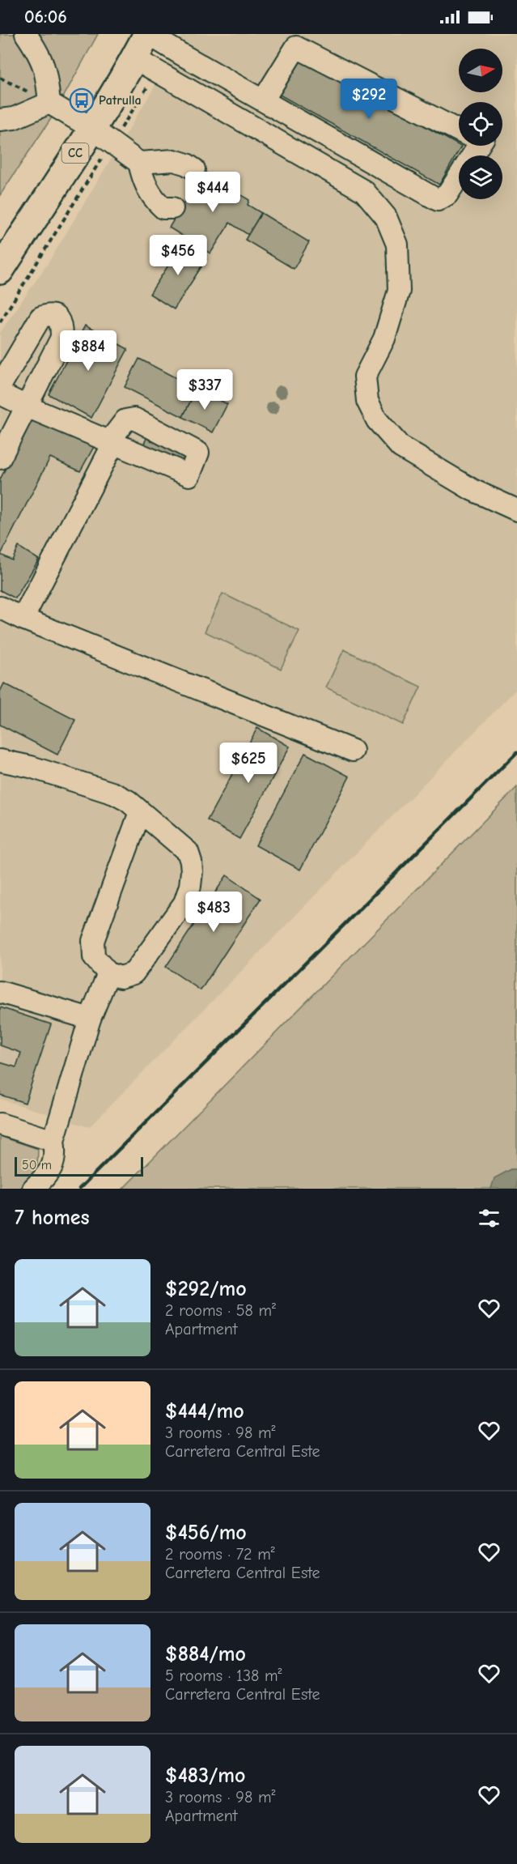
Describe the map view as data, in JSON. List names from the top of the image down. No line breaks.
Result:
{"streets":{"main road":["CC"]},"places":{"bus stop":["Patrulla"]},"scale_bar":"50 m","north":"right","page":{"status":"06:06","price":["$292","$444","$456","$884","$337","$625","$483"],"scale":"50 m","heading":"7 homes","list":[{"name":"$292/mo","note":"2 rooms · 58 m² · Apartment"},{"name":"$444/mo","note":"3 rooms · 98 m² · Carretera Central Este"},{"name":"$456/mo","note":"2 rooms · 72 m² · Carretera Central Este"},{"name":"$884/mo","note":"5 rooms · 138 m² · Carretera Central Este"},{"name":"$483/mo","note":"3 rooms · 98 m² · Apartment"}]}}
